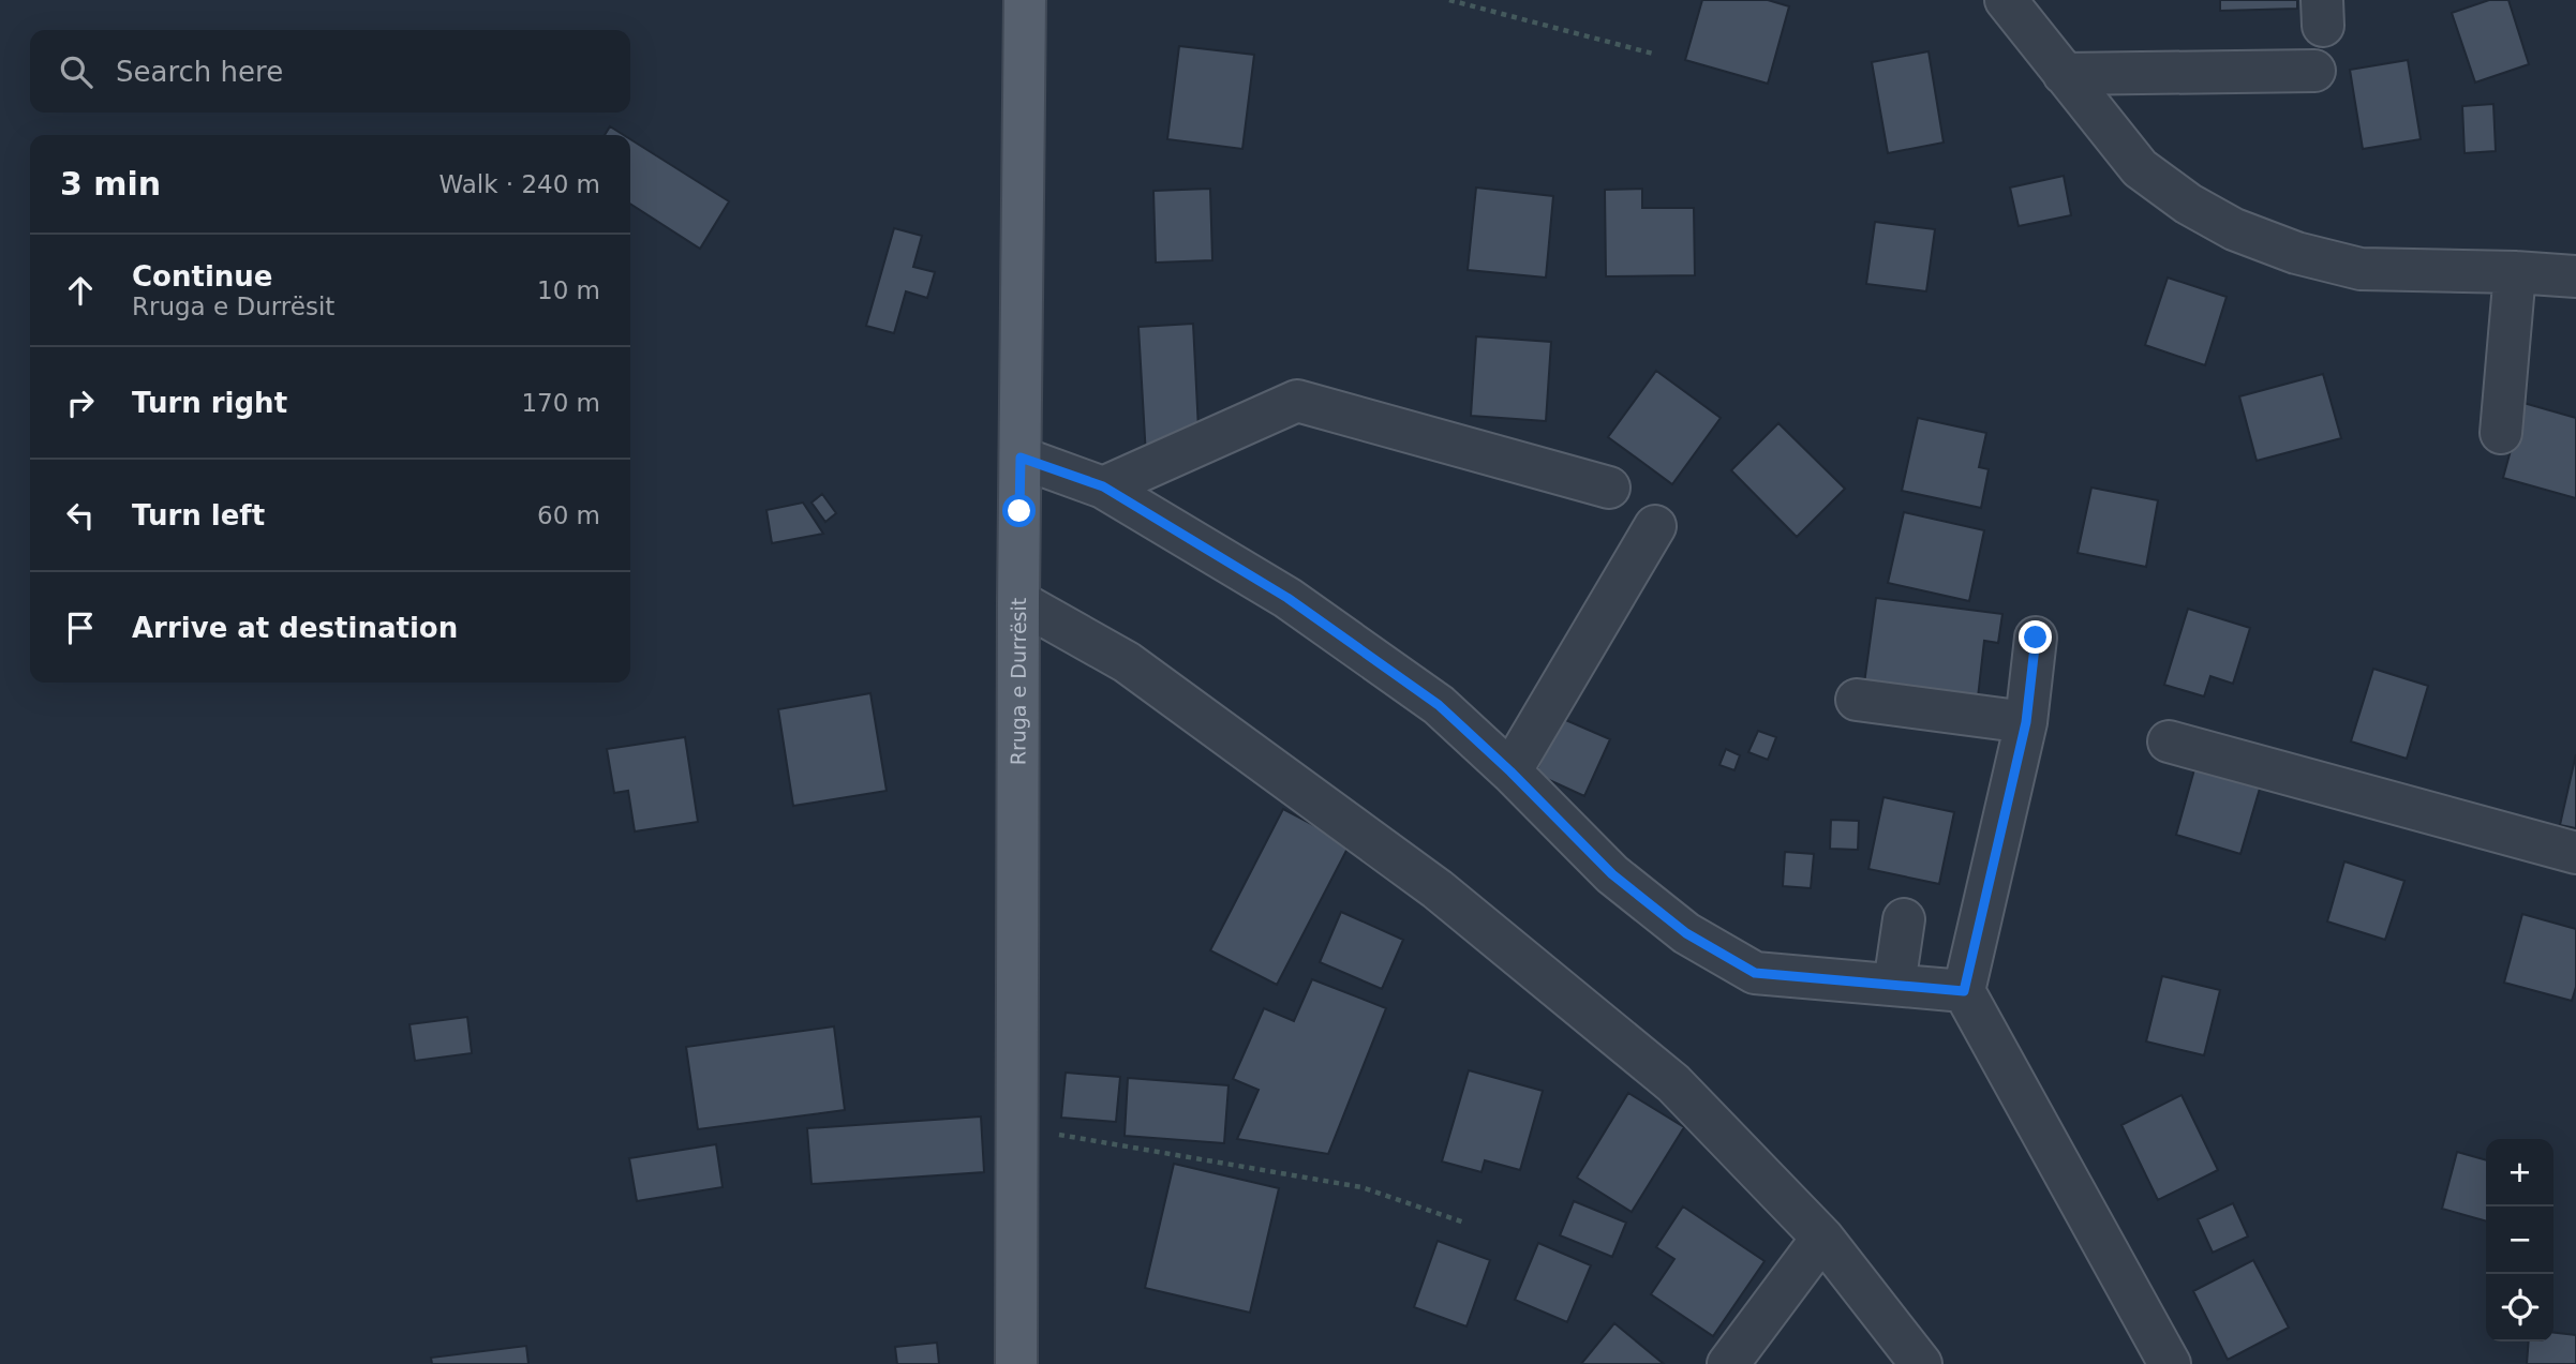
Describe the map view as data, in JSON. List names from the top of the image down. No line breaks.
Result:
{"streets":{"main road":["Rruga e Durrësit"]},"page":{"search":"Search here","heading":["3 min","Walk · 240 m"],"list":[["Continue","Rruga e Durrësit","10 m"],["Turn right","170 m"],["Turn left","60 m"],"Arrive at destination"],"map_buttons":["+","−"]}}
